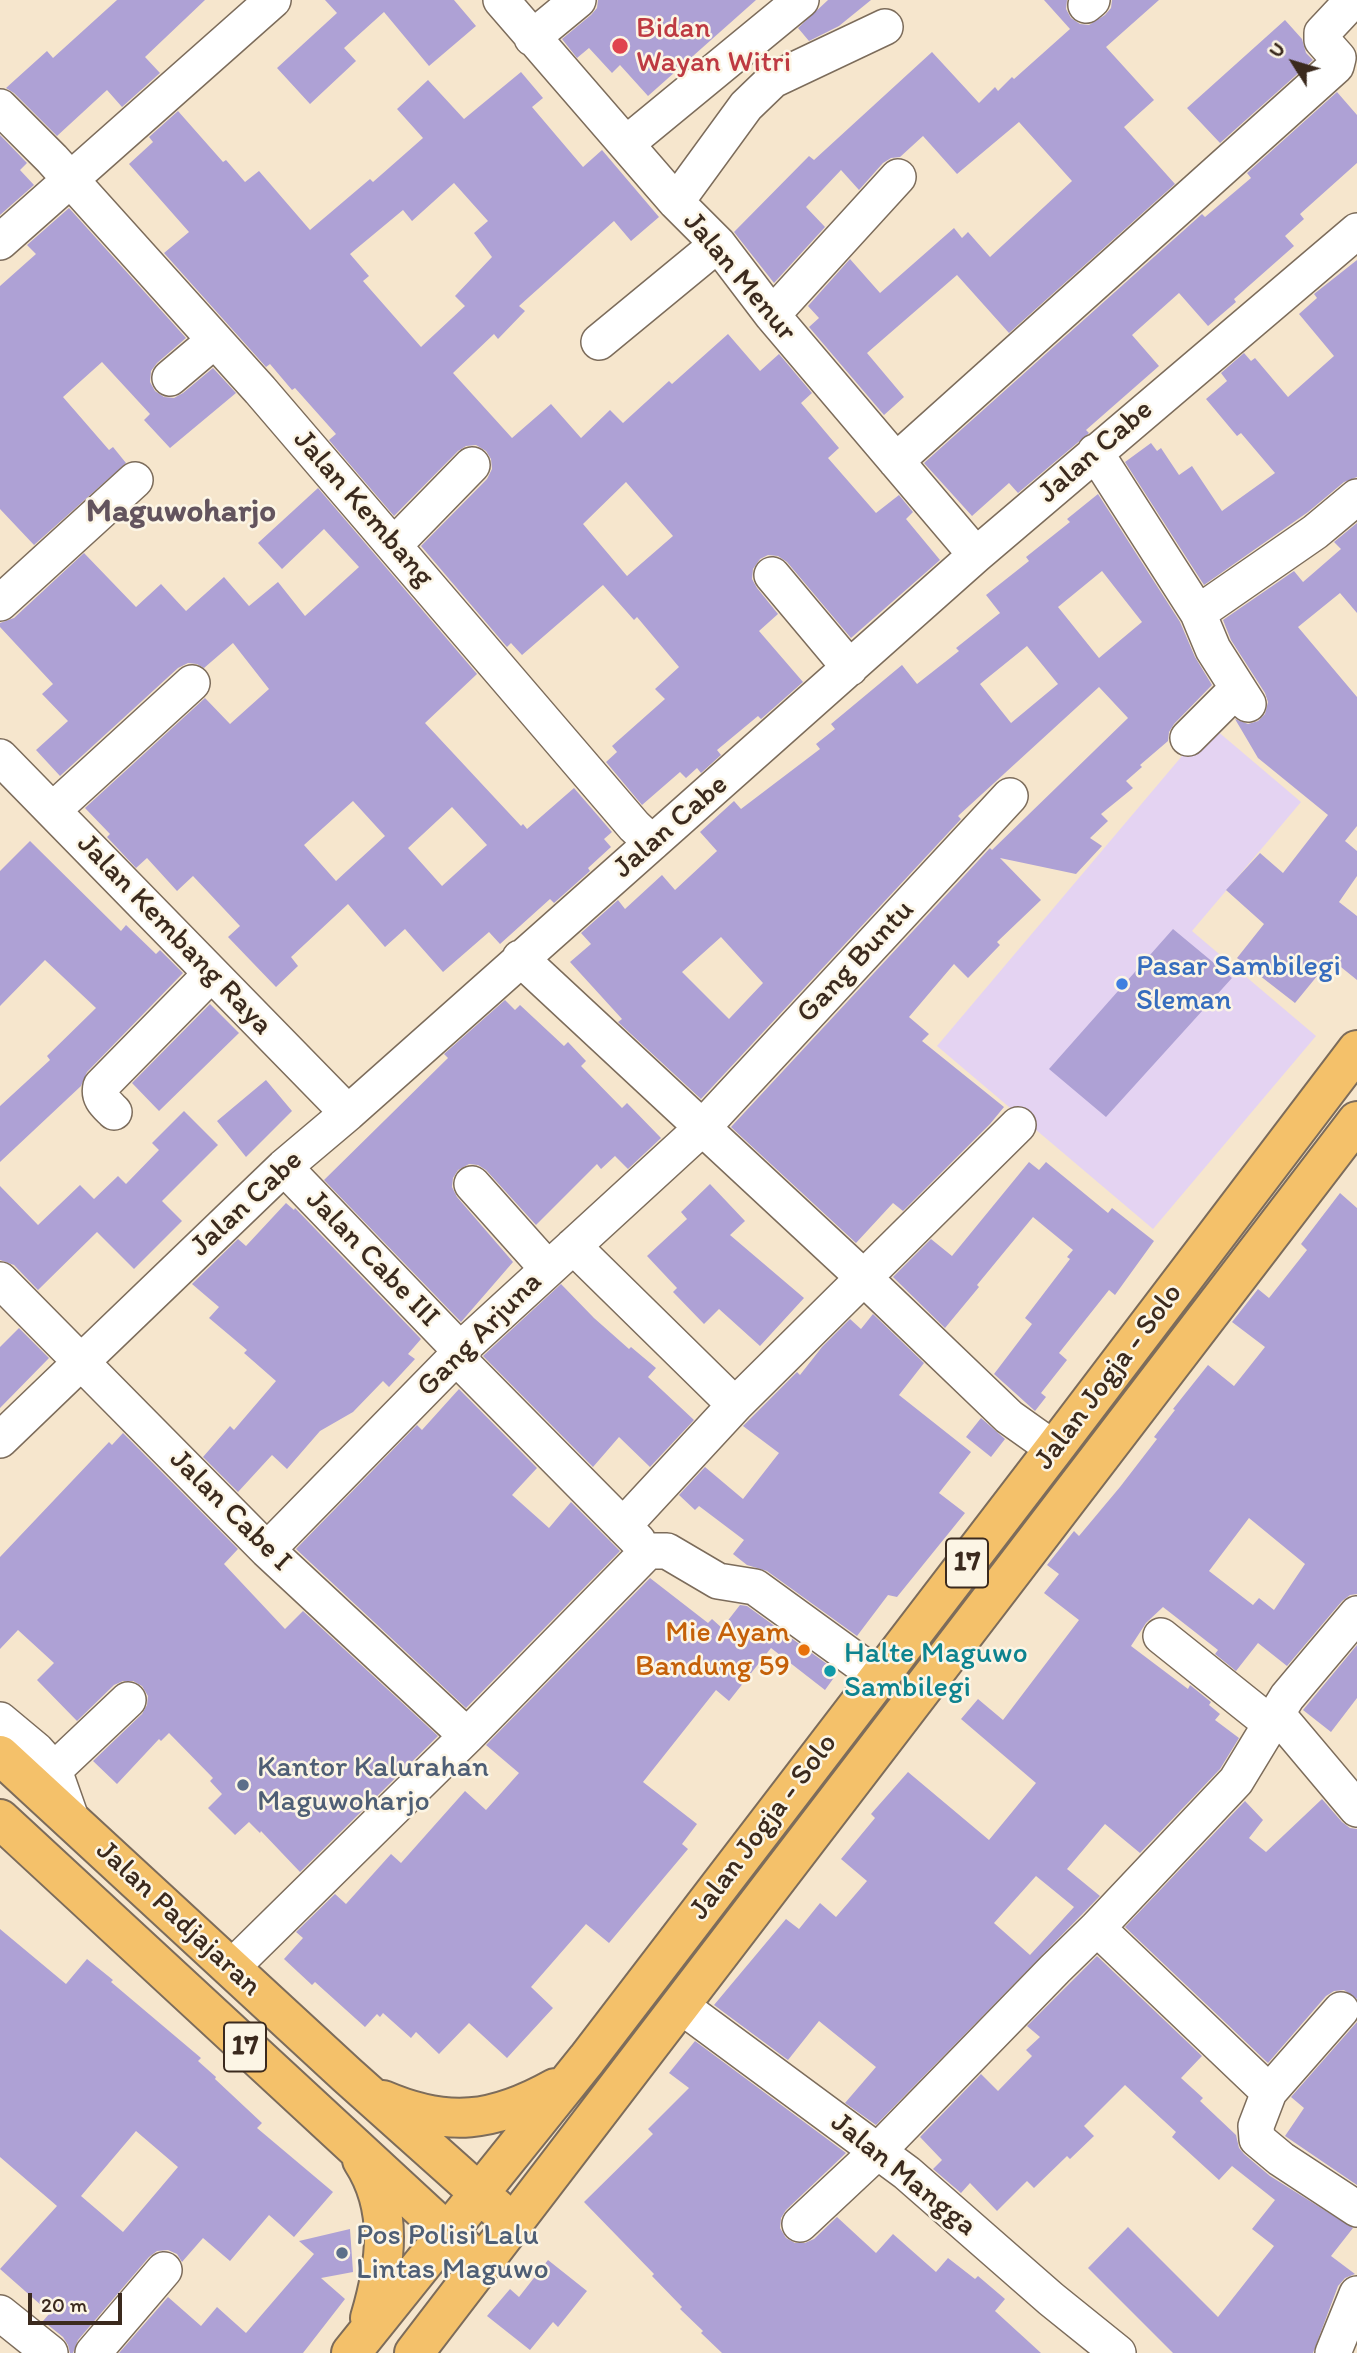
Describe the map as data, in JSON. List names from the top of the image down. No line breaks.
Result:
{"streets":{"highway":["Jalan Jogja - Solo","17","Jalan Padjajaran"],"street":["Jalan Menur","Jalan Cabe","Jalan Kembang","Jalan Kembang Raya","Gang Buntu","Jalan Cabe III","Gang Arjuna","Jalan Cabe I","Jalan Mangga"]},"crossings":[["Jalan Menur","Jalan Cabe"],["Jalan Cabe","Jalan Kembang"],["Jalan Cabe","Jalan Kembang Raya"],["Jalan Cabe","Jalan Cabe III"],["Jalan Cabe","Jalan Cabe I"],["Gang Buntu","Gang Arjuna"],["Jalan Cabe III","Gang Arjuna"],["Gang Arjuna","Jalan Cabe I"],["Jalan Jogja - Solo","17"],["Jalan Jogja - Solo","Jalan Padjajaran"],["Jalan Jogja - Solo","Jalan Mangga"],["17","Jalan Padjajaran"]],"districts":["Maguwoharjo"],"places":["Bidan Wayan Witri","Pasar Sambilegi Sleman","Mie Ayam Bandung 59","Halte Maguwo Sambilegi","Kantor Kalurahan Maguwoharjo","Pos Polisi Lalu Lintas Maguwo"],"scale_bar":"20 m","north":"top left"}
